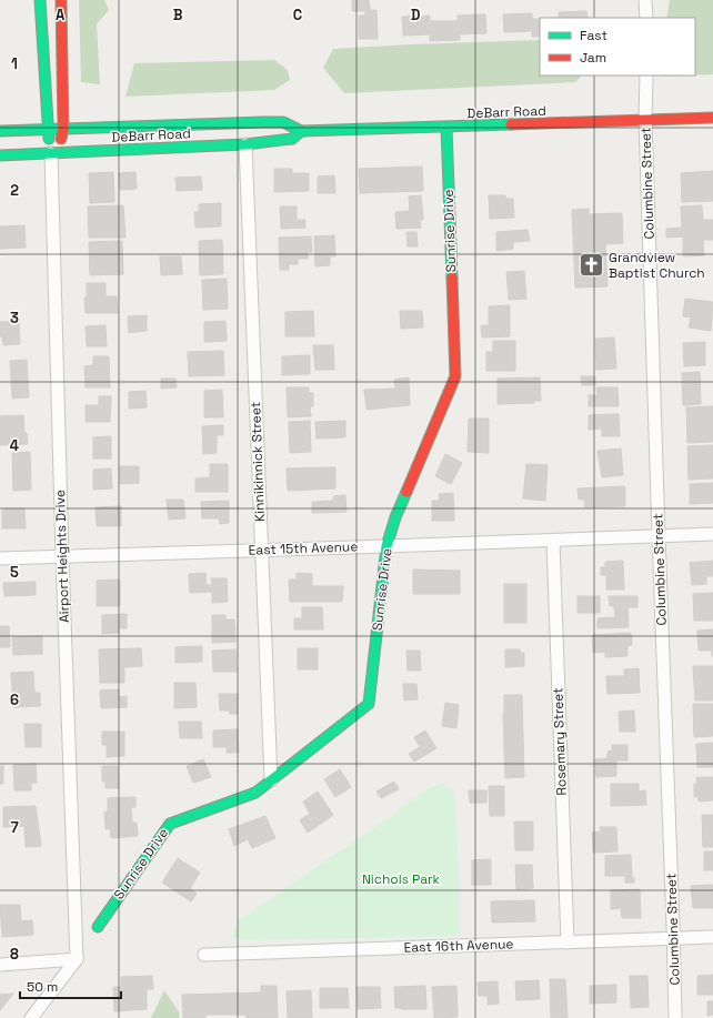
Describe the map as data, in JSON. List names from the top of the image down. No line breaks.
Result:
{"streets":{"street":["DeBarr Road","Columbine Street","Sunrise Drive","Kinnikinnick Street","East 15th Avenue","Airport Heights Drive","Rosemary Street","East 16th Avenue"]},"crossings":[["DeBarr Road","Columbine Street"],["DeBarr Road","Sunrise Drive"],["DeBarr Road","Kinnikinnick Street"],["DeBarr Road","Airport Heights Drive"],["Columbine Street","East 15th Avenue"],["Columbine Street","East 16th Avenue"],["Sunrise Drive","Kinnikinnick Street"],["Sunrise Drive","East 15th Avenue"],["Kinnikinnick Street","East 15th Avenue"],["East 15th Avenue","Airport Heights Drive"],["East 15th Avenue","Rosemary Street"],["Rosemary Street","East 16th Avenue"]],"parks":["Nichols Park"],"places":{"church":["Grandview Baptist Church"]},"legend":["Fast","Jam"],"scale_bar":"50 m","grid":{"columns":["A","B","C","D"],"rows":["1","2","3","4","5","6","7","8"]}}
